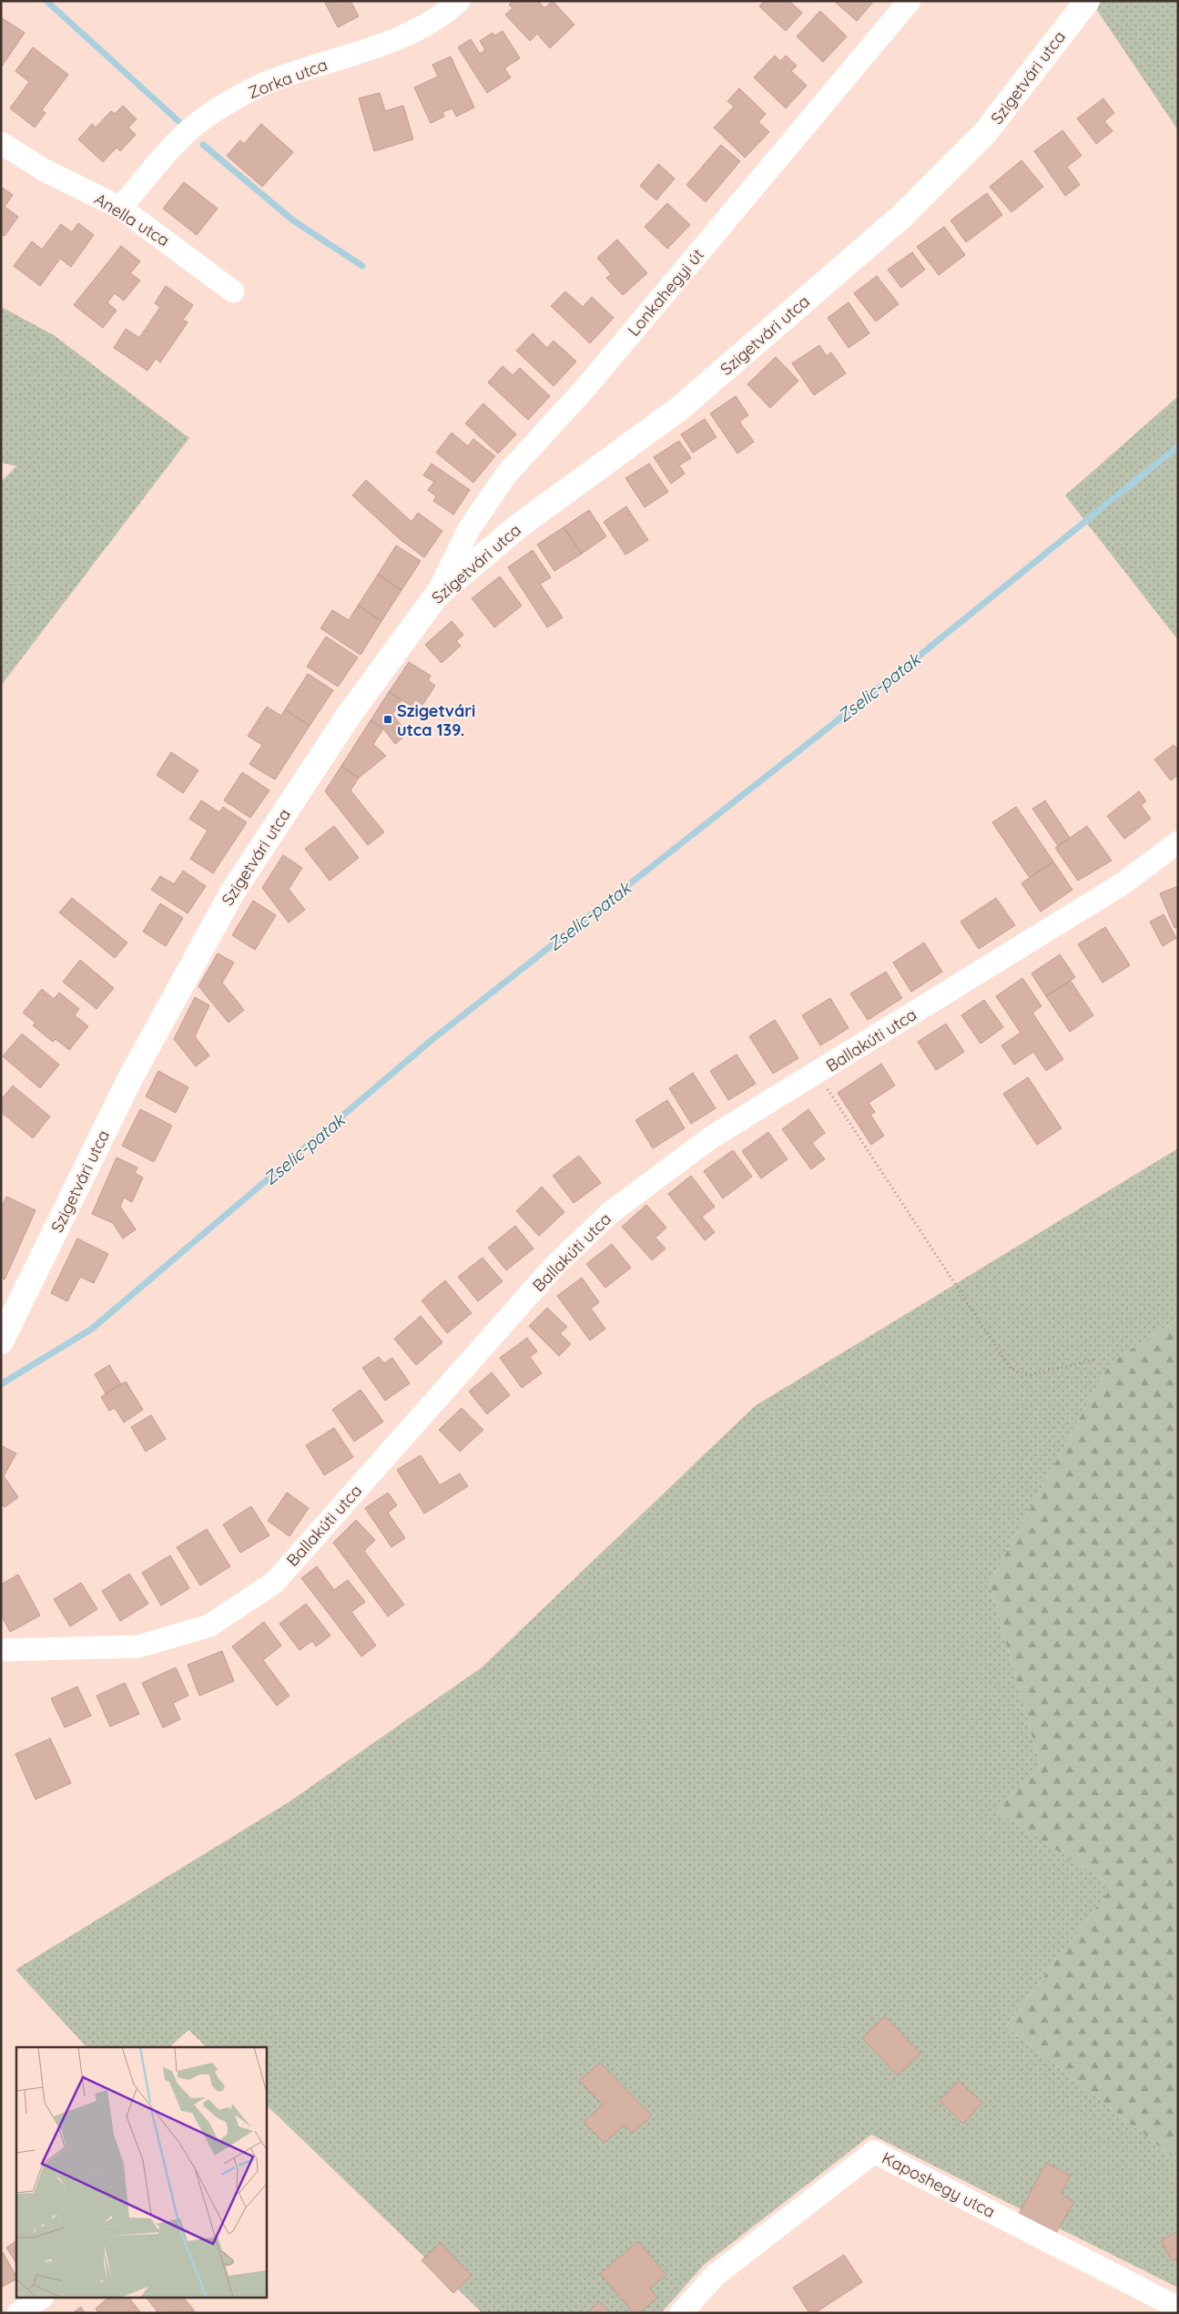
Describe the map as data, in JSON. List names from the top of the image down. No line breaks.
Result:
{"streets":{"street":["Szigetvári utca","Zorka utca","Anella utca","Lonkahegyi út","Ballakúti utca","Kaposhegy utca"]},"crossings":[["Szigetvári utca","Lonkahegyi út"],["Zorka utca","Anella utca"]],"water":["Zselic-patak"],"places":{"transit":["Szigetvári utca 139."]}}
